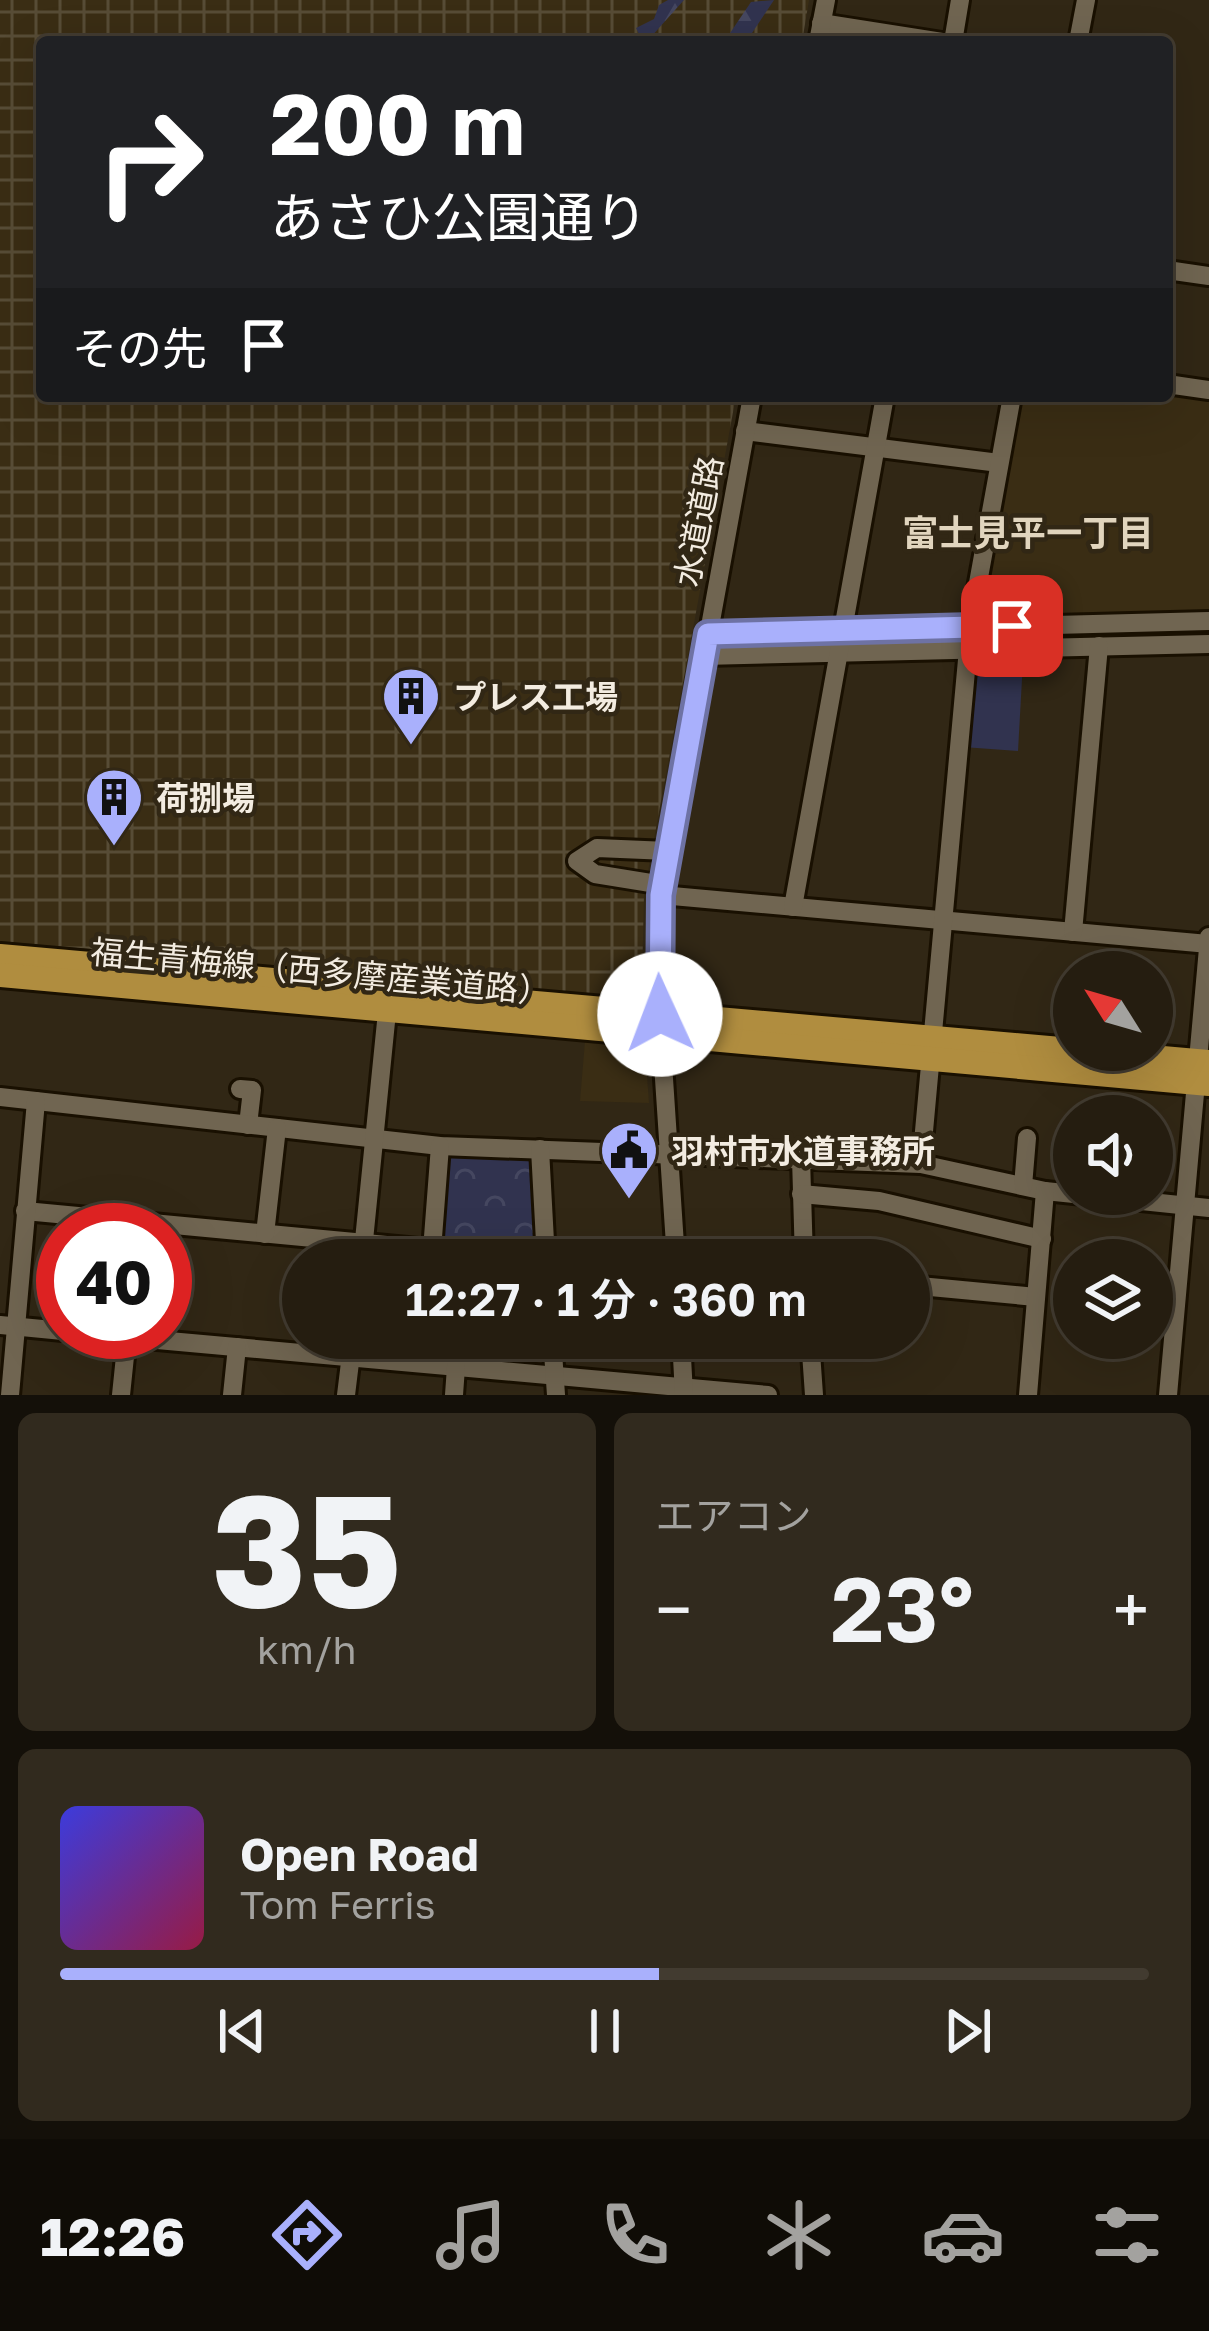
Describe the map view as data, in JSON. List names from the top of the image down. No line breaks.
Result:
{"streets":{"main road":["福生青梅線（西多摩産業道路）"],"street":["水道道路"]},"crossings":[["水道道路","福生青梅線（西多摩産業道路）"]],"districts":["富士見平一丁目"],"places":{"building":["プレス工場","荷捌場"],"public building":["羽村市水道事務所"]},"north":"top left","page":{"turn":["200 m","あさひ公園通り"],"then":"その先","limit":"40","trip":"12:27 · 1 分 · 360 m","tile":[["35","km/h"],"エアコン"],"heat":["−","23°","+"],"song":["Open Road","Tom Ferris"],"tabs":"12:26"}}
